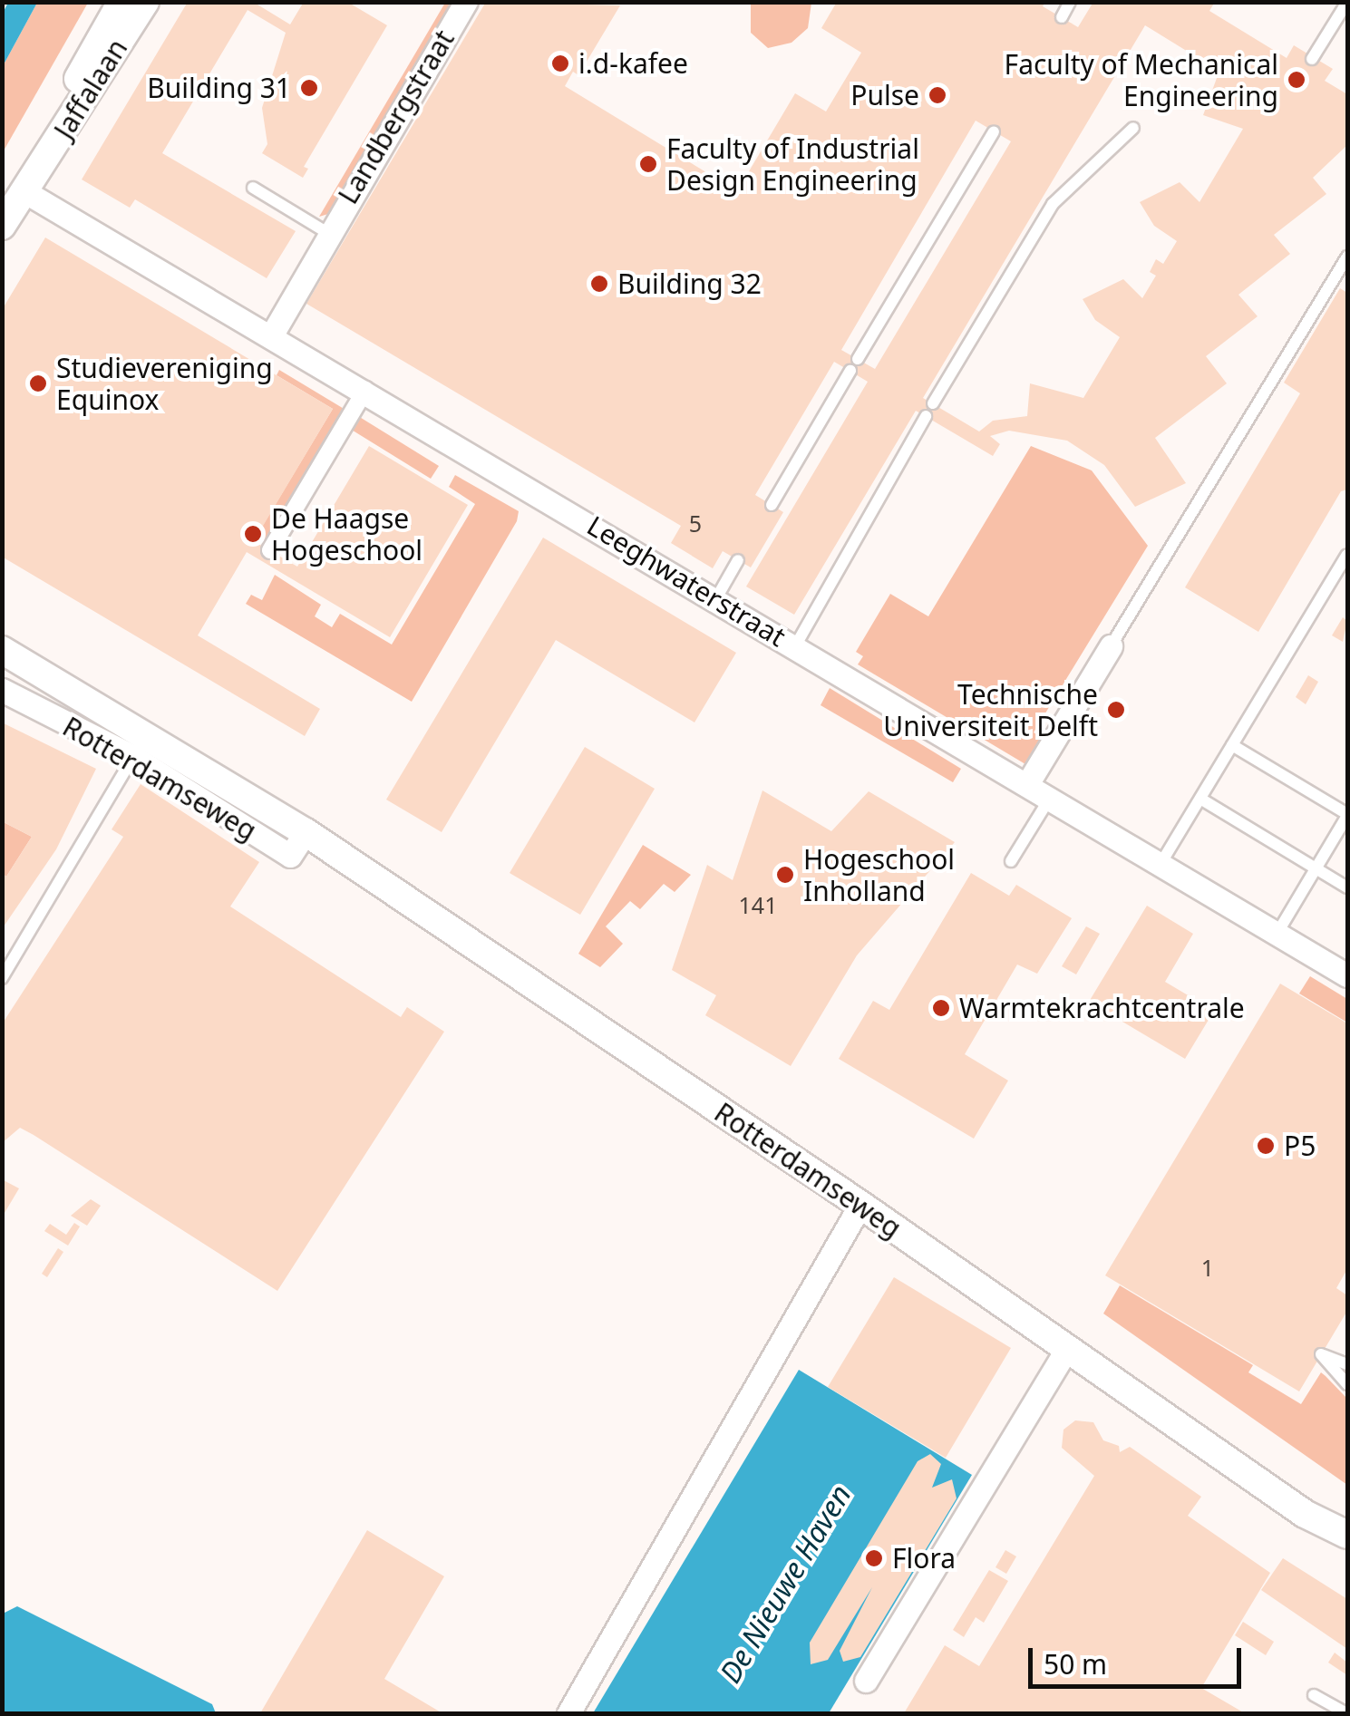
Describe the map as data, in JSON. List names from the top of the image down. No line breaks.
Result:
{"streets":{"street":["Jaffalaan","Landbergstraat","Leeghwaterstraat","Rotterdamseweg"]},"crossings":[["Jaffalaan","Leeghwaterstraat"],["Landbergstraat","Leeghwaterstraat"]],"water":["De Nieuwe Haven"],"places":["i.d-kafee","Faculty of Mechanical Engineering","Building 31","Pulse","Faculty of Industrial Design Engineering","Building 32","Studievereniging Equinox","De Haagse Hogeschool","Technische Universiteit Delft","Hogeschool Inholland","Warmtekrachtcentrale","P5","Flora"],"house_numbers":["5","141","1"],"scale_bar":"50 m"}
